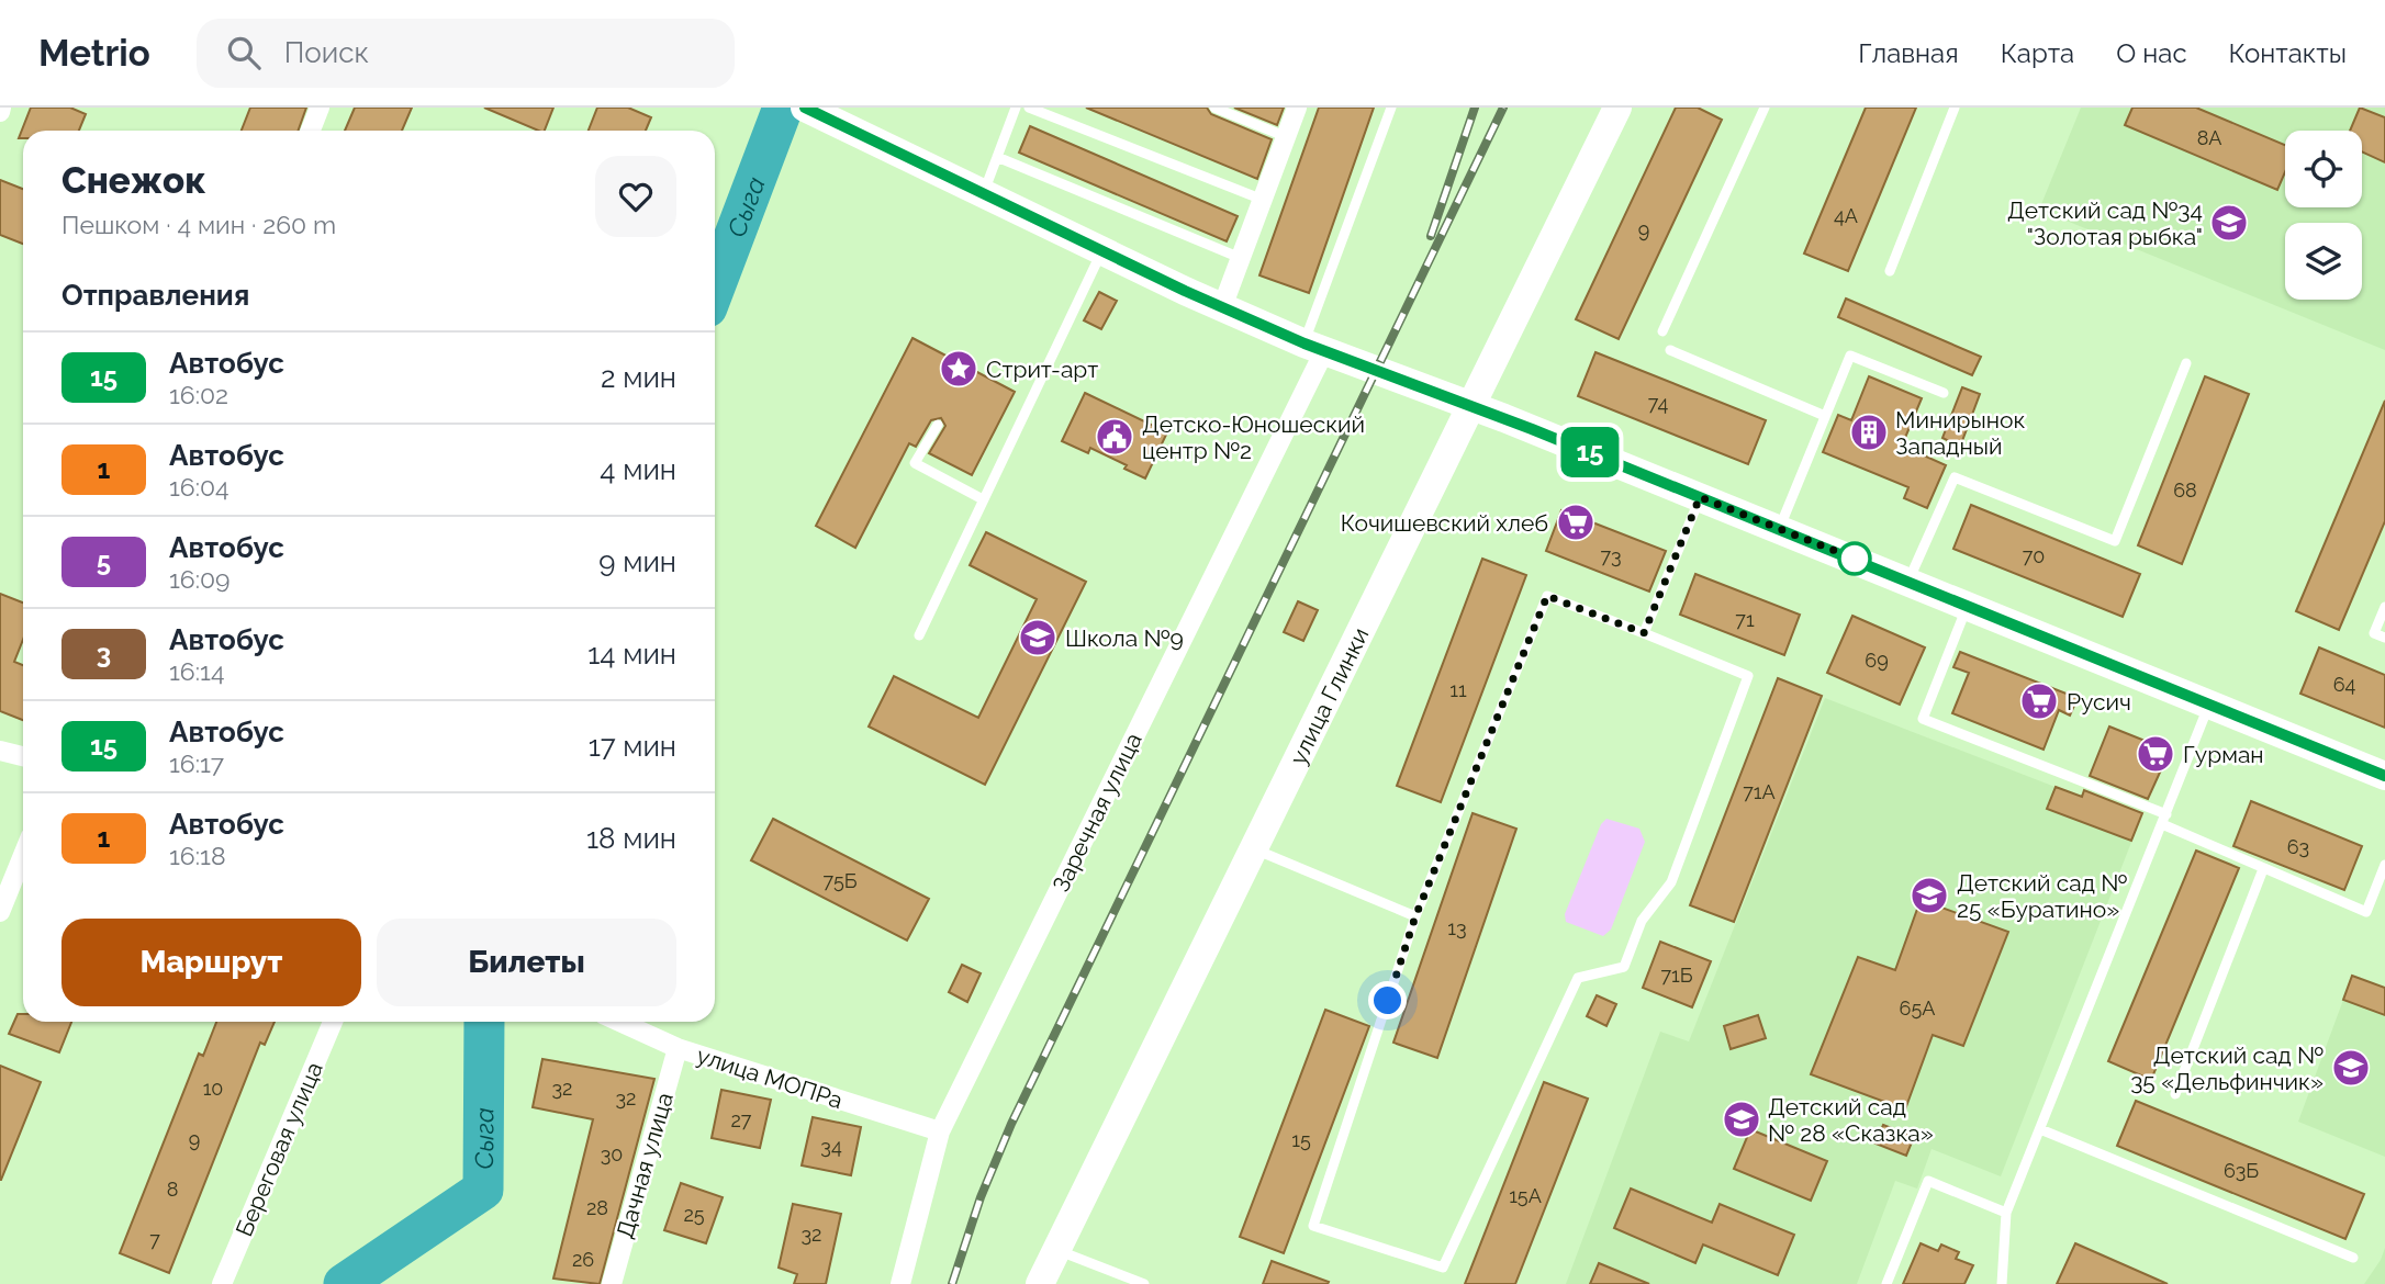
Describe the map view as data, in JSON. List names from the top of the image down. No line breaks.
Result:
{"streets":{"main road":["улица Глинки"],"street":["Заречная улица","улица МОПРа","Береговая улица","Дачная улица"]},"crossings":[["Заречная улица","улица МОПРа"],["улица МОПРа","Дачная улица"]],"water":["Сыга"],"places":{"school or university":["Детский сад №34 \"Золотая рыбка\"","Школа №9","Детский сад № 25 «Буратино»","Детский сад № 35 «Дельфинчик»","Детский сад № 28 «Сказка»"],"place":["Стрит-арт"],"building":["Минирынок Западный"],"public building":["Детско-Юношеский центр №2"],"supermarket":["Кочишевский хлеб","Русич","Гурман"]},"lines":["bus line 15"],"house_numbers":["8А","4А","9","74","68","73","70","71","69","64","11","71А","63","75Б","13","71Б","65А","10","32","32","27","9","15","34","30","63Б","8","15А","28","25","32","7","26"],"page":{"header":"Metrio","search":"Поиск","nav":["Главная","Карта","О нас","Контакты"],"on_map":"15","heading":[["Снежок","Пешком · 4 мин · 260 m"],"Отправления"],"list":[{"mark":"15","name":"Автобус","note":"16:02","value":"2 мин"},{"mark":"1","name":"Автобус","note":"16:04","value":"4 мин"},{"mark":"5","name":"Автобус","note":"16:09","value":"9 мин"},{"mark":"3","name":"Автобус","note":"16:14","value":"14 мин"},{"mark":"15","name":"Автобус","note":"16:17","value":"17 мин"},{"mark":"1","name":"Автобус","note":"16:18","value":"18 мин"}],"buttons":["Маршрут","Билеты"]}}
